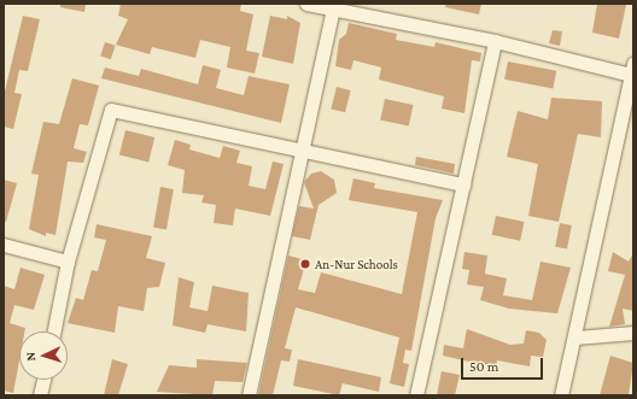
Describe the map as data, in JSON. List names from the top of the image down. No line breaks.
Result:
{"places":["An-Nur Schools"],"scale_bar":"50 m","north":"left"}
